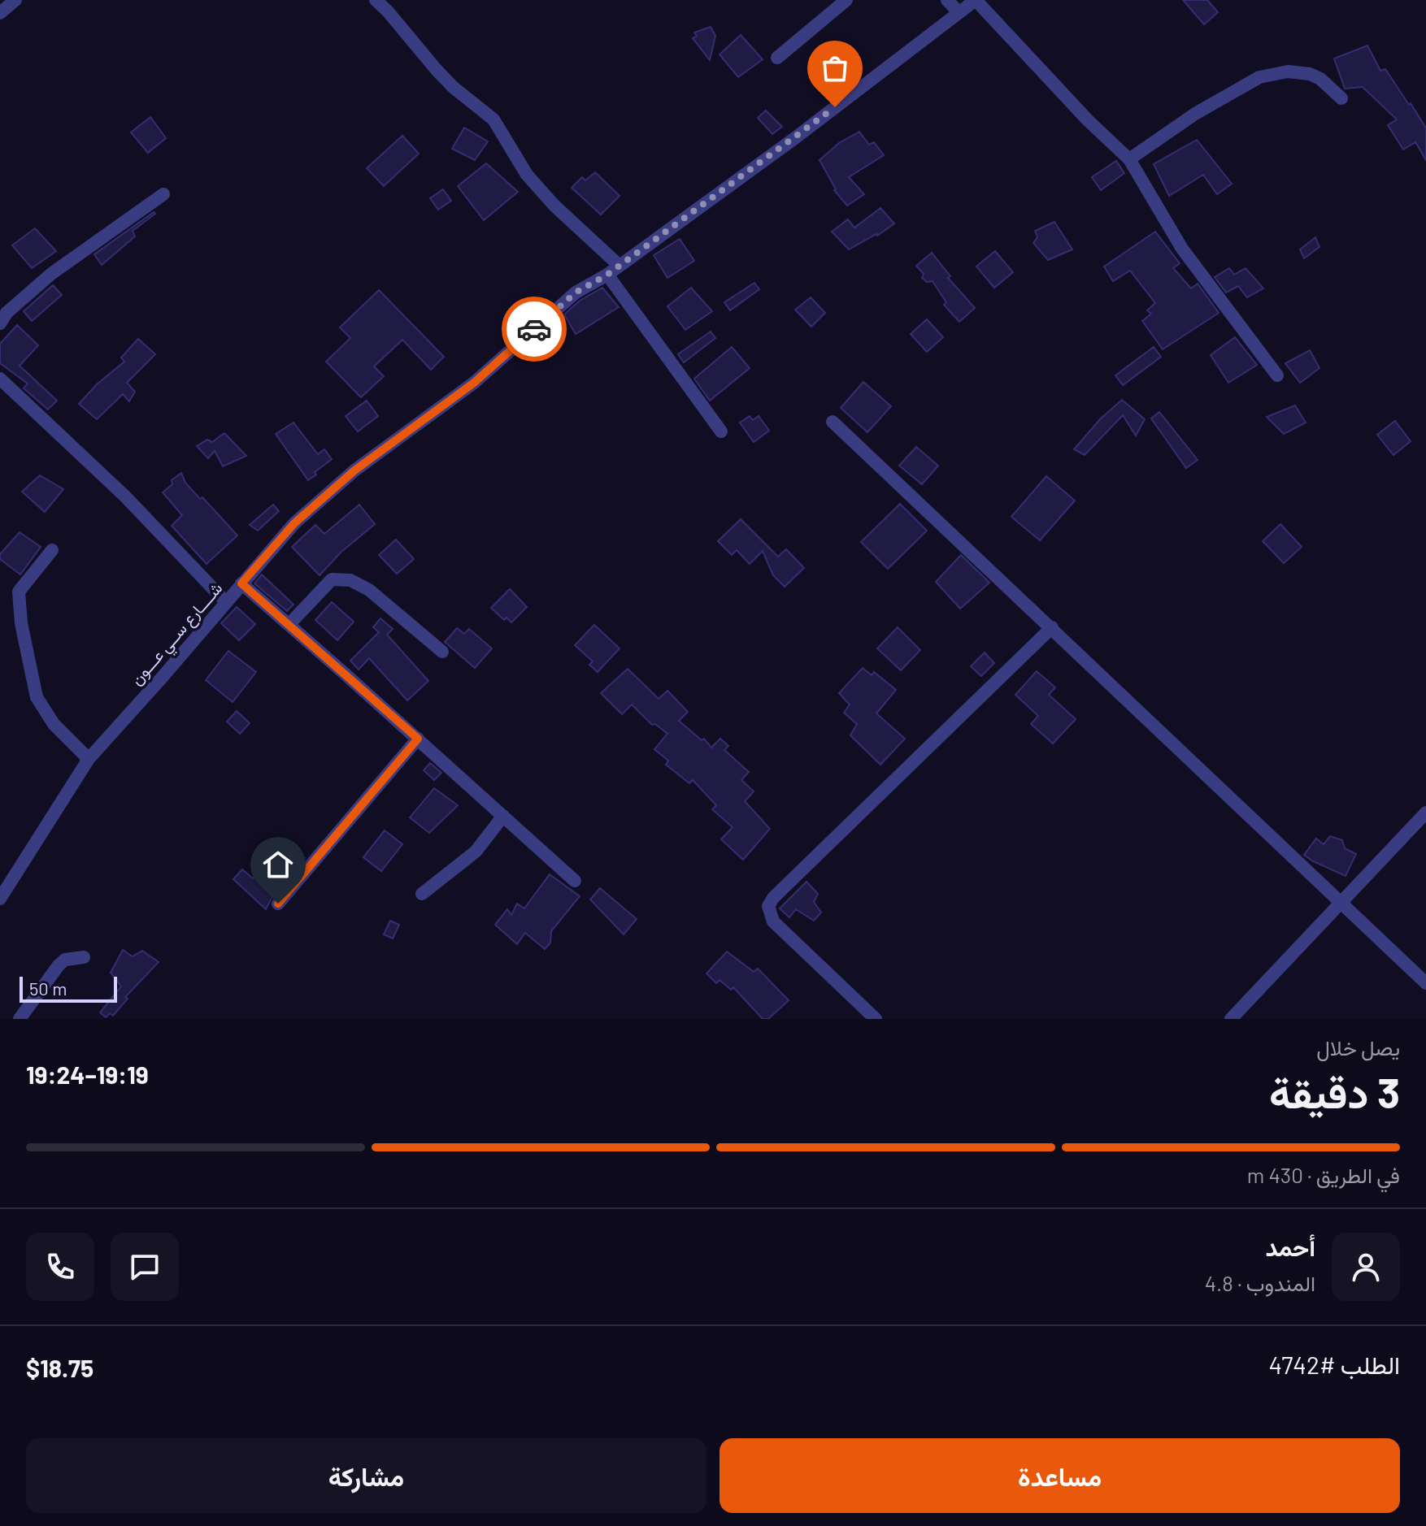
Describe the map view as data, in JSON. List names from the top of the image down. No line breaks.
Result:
{"streets":{"street":["شــــارع ســي عـــون"]},"scale_bar":"50 m","page":{"scale":"50 m","heading":["3 دقيقة","يصل خلال","19:19–19:24"],"panel":["أحمد","المندوب · 4.8","الطلب #4742","$18.75"],"bar":"في الطريق · 430 m","buttons":["مساعدة","مشاركة"]}}
